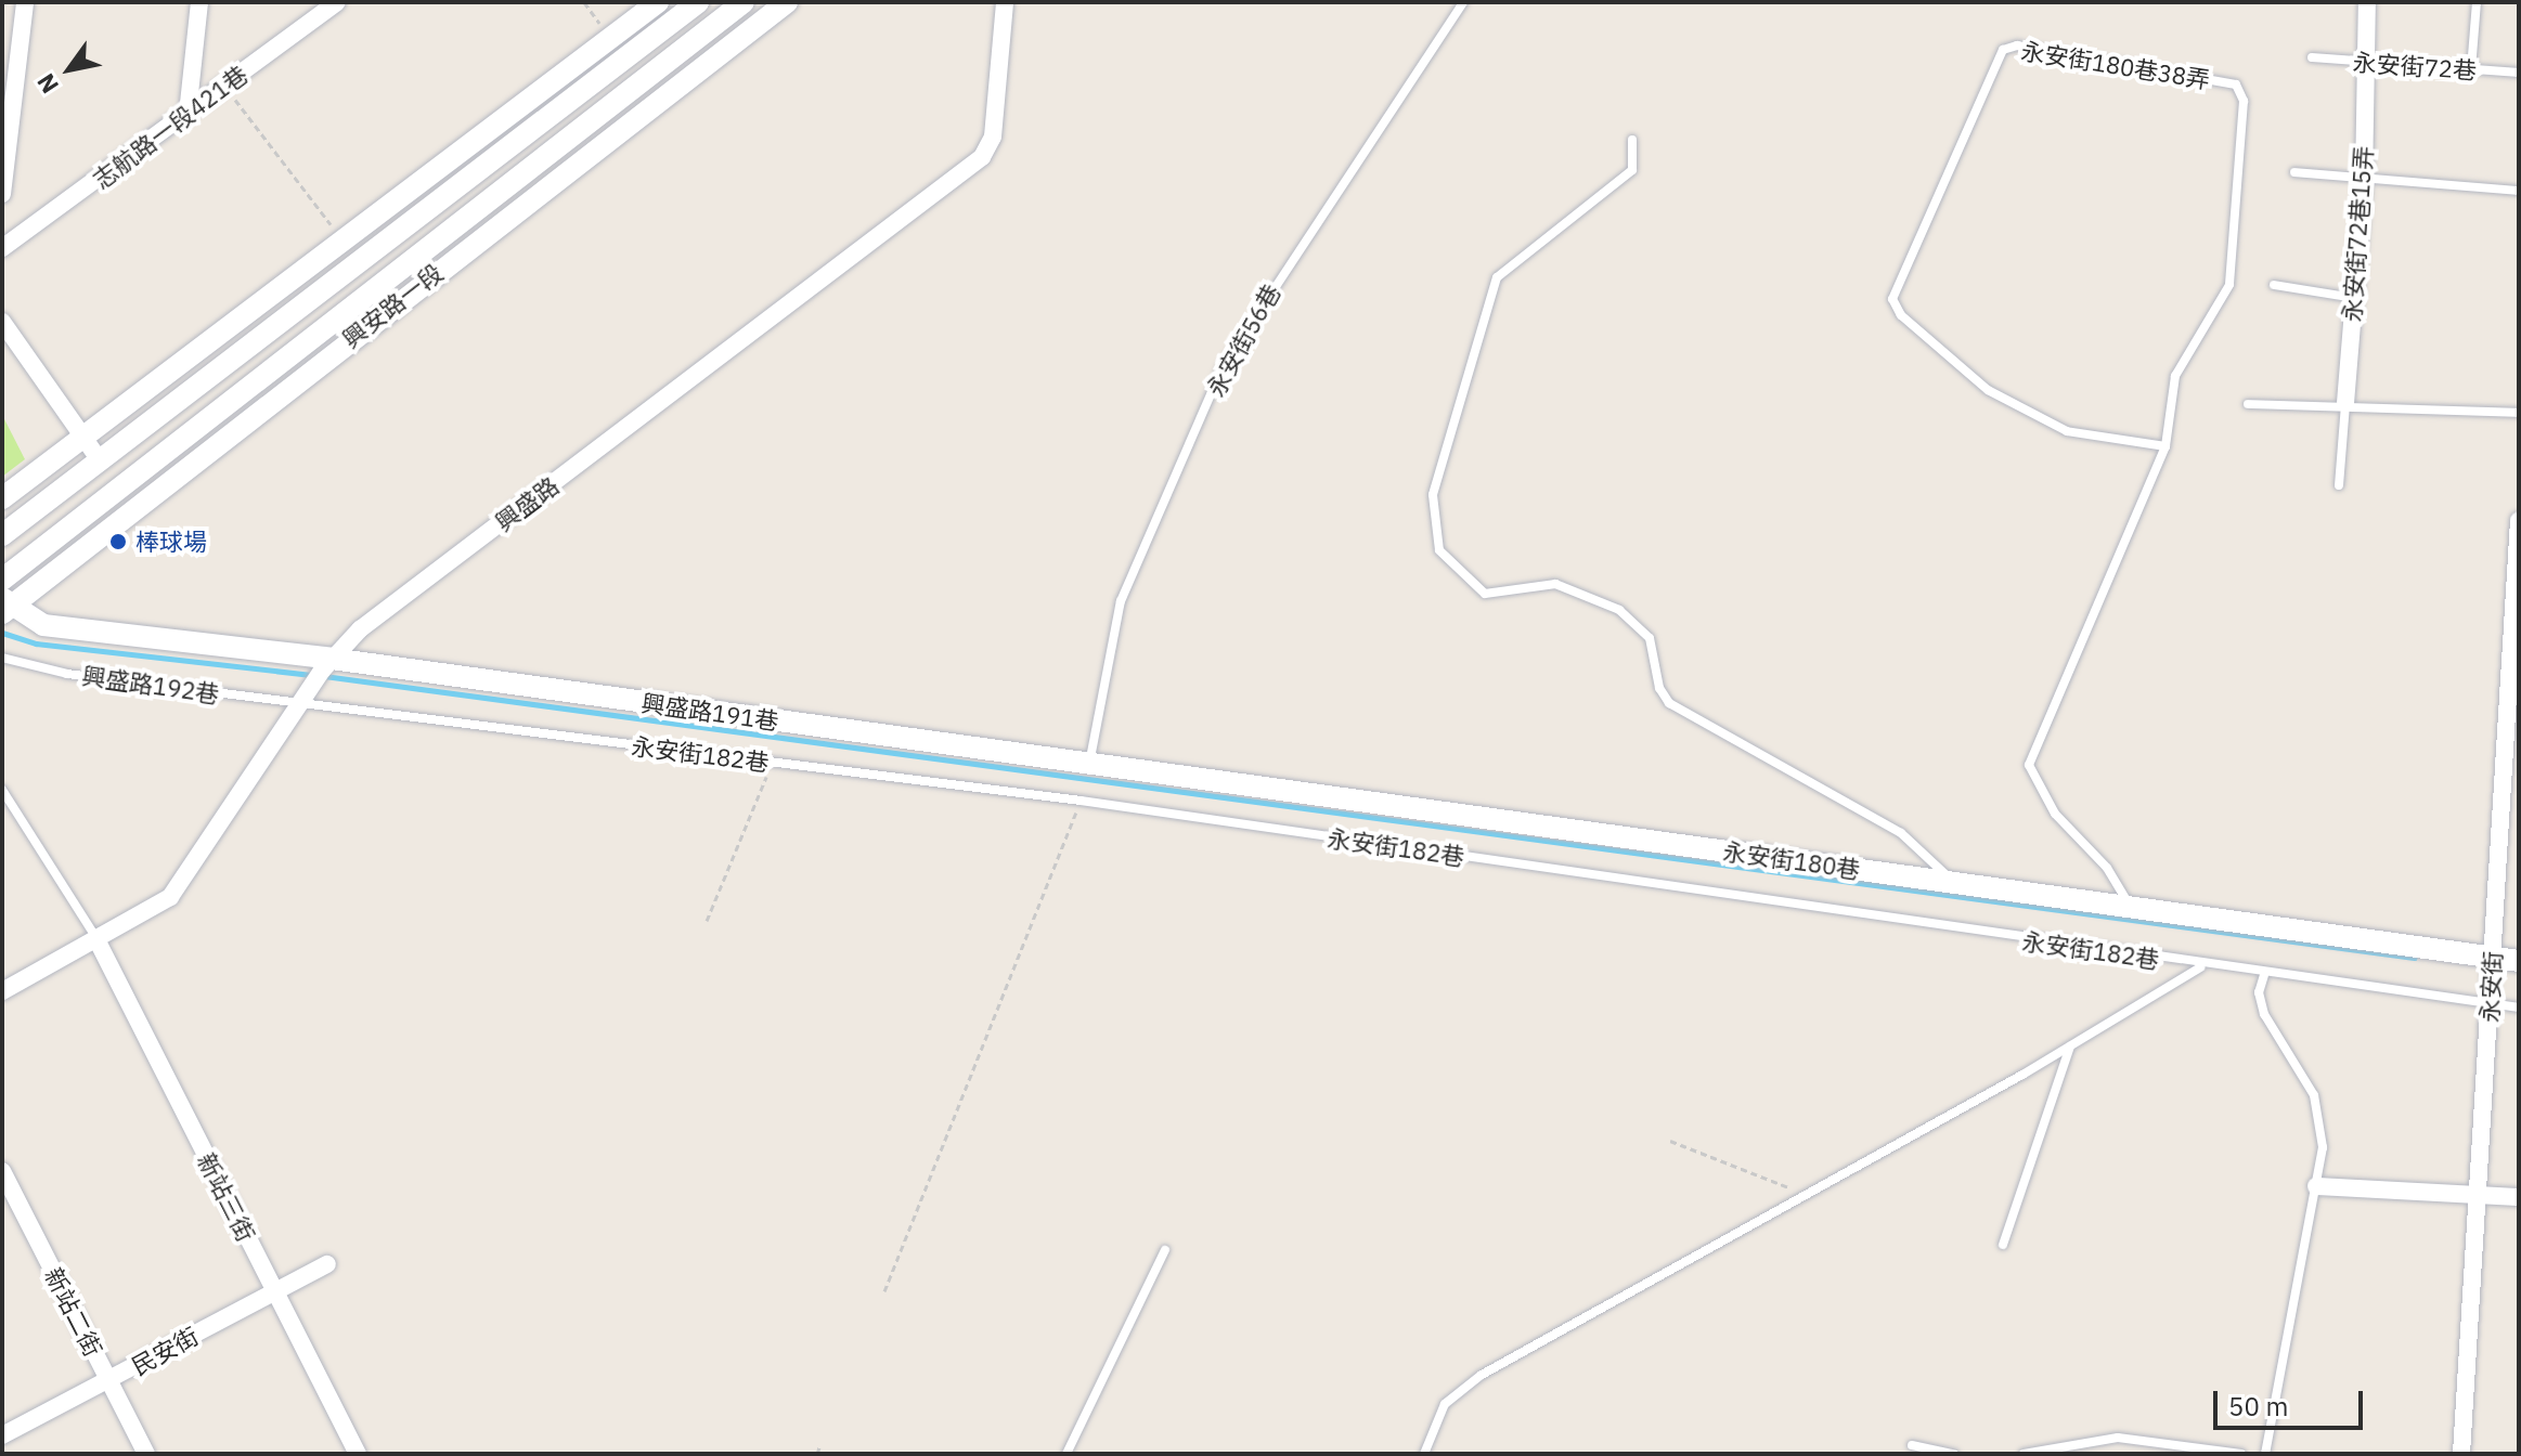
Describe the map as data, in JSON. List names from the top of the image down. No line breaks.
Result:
{"streets":{"street":["志航路一段421巷","永安街72巷15弄","興安路一段","興盛路","興盛路191巷","永安街180巷","永安街","新站三街","新站二街","民安街"],"lane":["永安街180巷38弄","永安街72巷","永安街56巷","興盛路192巷","永安街182巷"]},"crossings":[["永安街180巷38弄","永安街180巷"],["永安街72巷","永安街72巷15弄"],["興安路一段","興盛路191巷"],["永安街56巷","興盛路191巷"],["永安街56巷","永安街180巷"],["興盛路","興盛路192巷"],["興盛路","興盛路191巷"],["興盛路","永安街182巷"],["興盛路","新站三街"],["興盛路192巷","永安街182巷"],["興盛路191巷","永安街180巷"],["永安街182巷","永安街"],["永安街180巷","永安街"],["新站三街","民安街"],["新站二街","民安街"]],"places":["棒球場"],"scale_bar":"50 m","north":"bottom left"}
